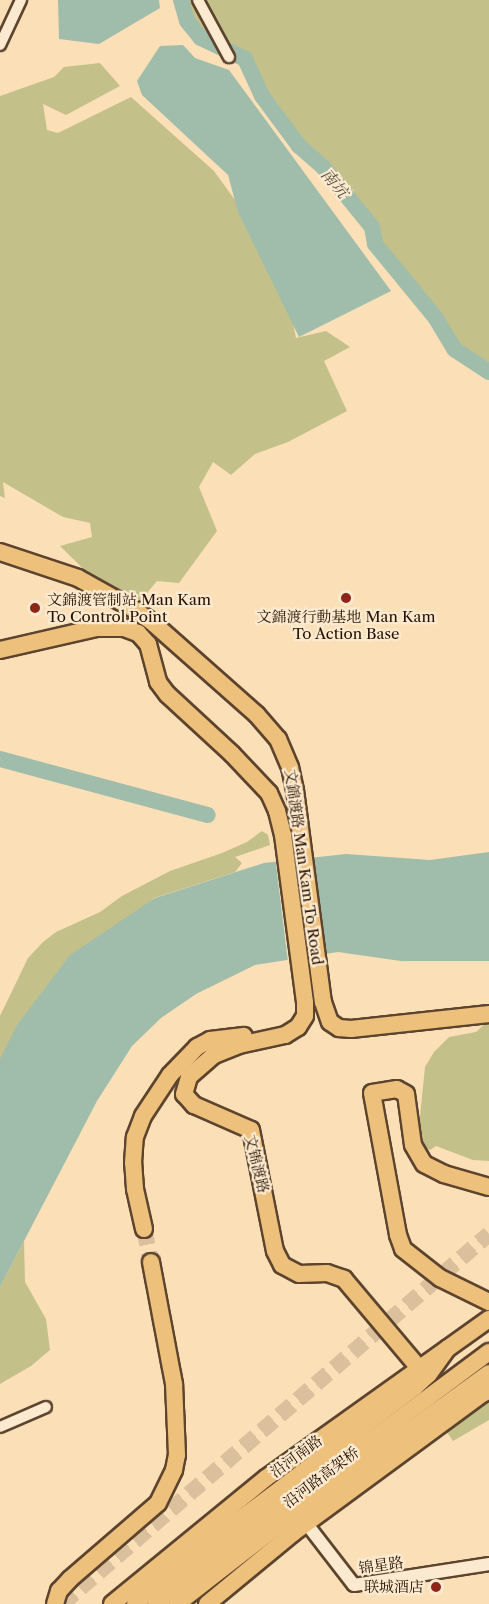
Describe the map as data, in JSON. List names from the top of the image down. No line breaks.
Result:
{"streets":{"main road":["文錦渡路 Man Kam To Road","文锦渡路","沿河南路","沿河路高架桥"],"street":["锦星路"]},"crossings":[["文錦渡路 Man Kam To Road","文锦渡路"],["文锦渡路","沿河南路"]],"water":["南坑"],"places":["文錦渡行動基地 Man Kam To Action Base","文錦渡管制站 Man Kam To Control Point","联城酒店"]}
